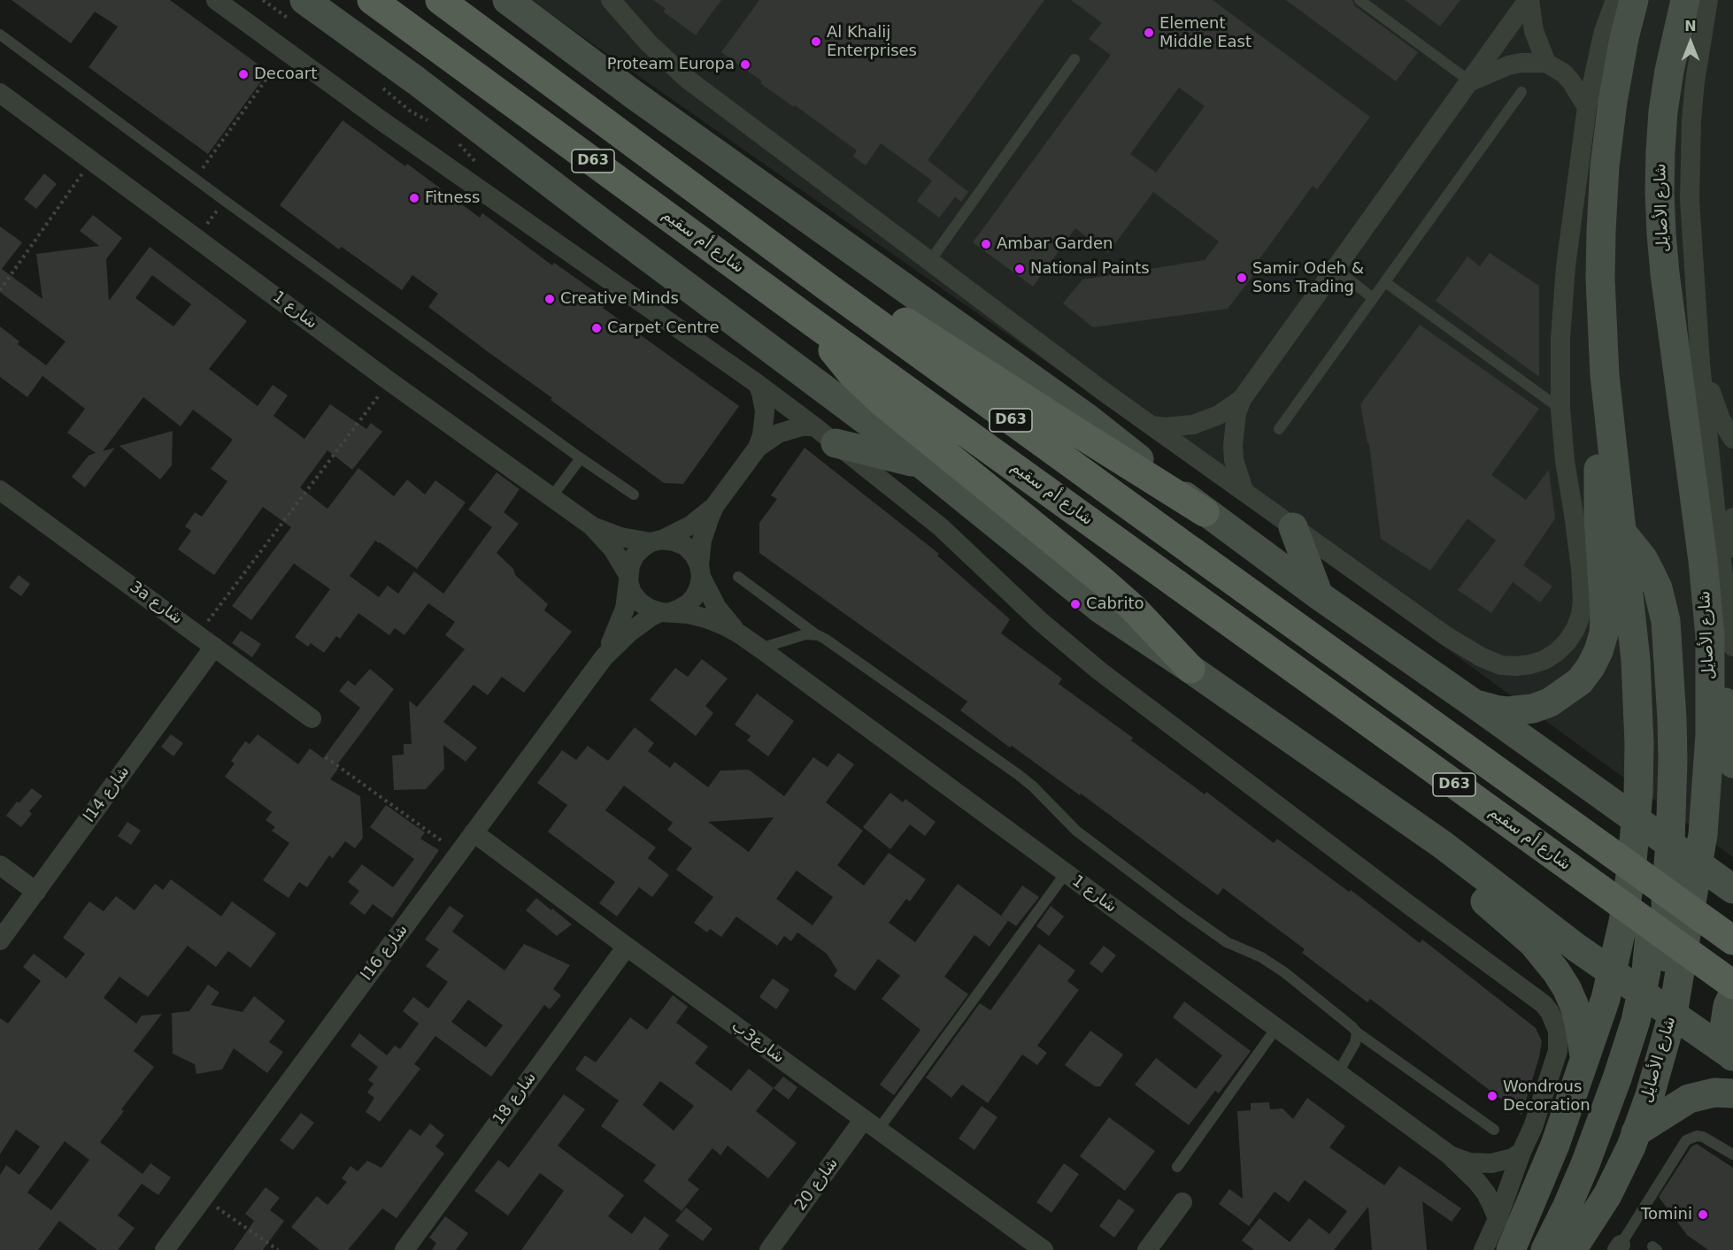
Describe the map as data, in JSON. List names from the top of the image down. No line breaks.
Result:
{"streets":{"main road":["D63","شارع الأصايل","شارع أم سقيم"],"street":["شارع 1","3a شارع","شارع 14ا","شارع 16ا","شارع3ب","شارع 18","شارع 20"]},"crossings":[["شارع 1","شارع 16ا"],["3a شارع","شارع 14ا"],["شارع 16ا","شارع3ب"],["شارع3ب","شارع 18"],["شارع3ب","شارع 20"]],"places":["Element Middle East","Al Khalij Enterprises","Proteam Europa","Decoart","Fitness","Ambar Garden","National Paints","Samir Odeh & Sons Trading","Creative Minds","Carpet Centre","Cabrito","Wondrous Decoration","Tomini"],"north":"top"}
